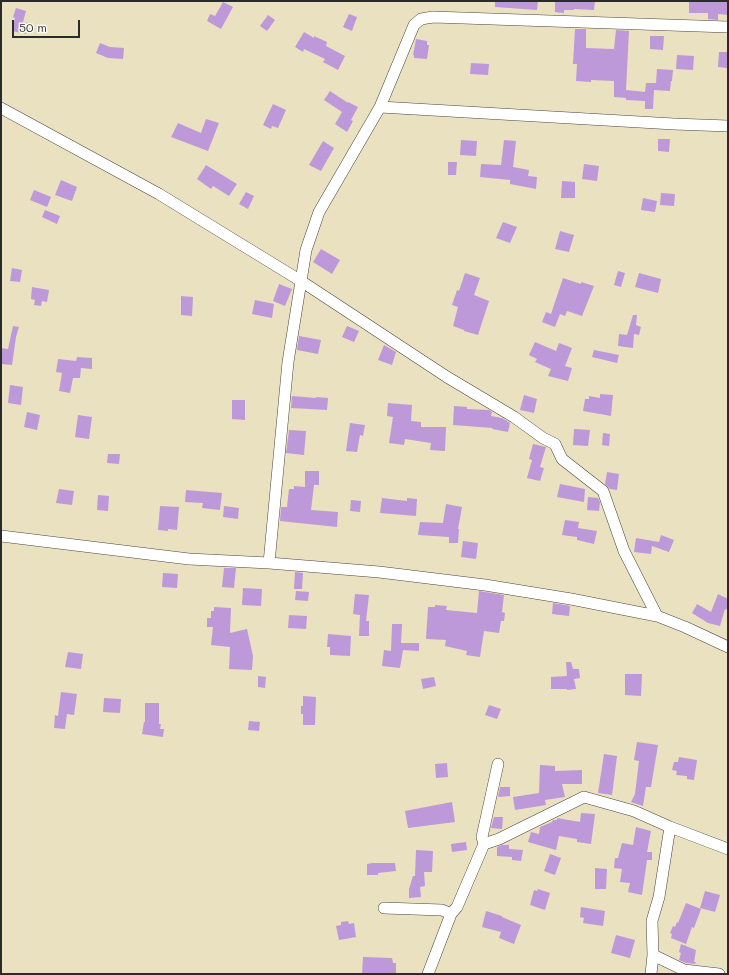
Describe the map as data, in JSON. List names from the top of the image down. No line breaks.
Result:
{"scale_bar":"50 m"}
